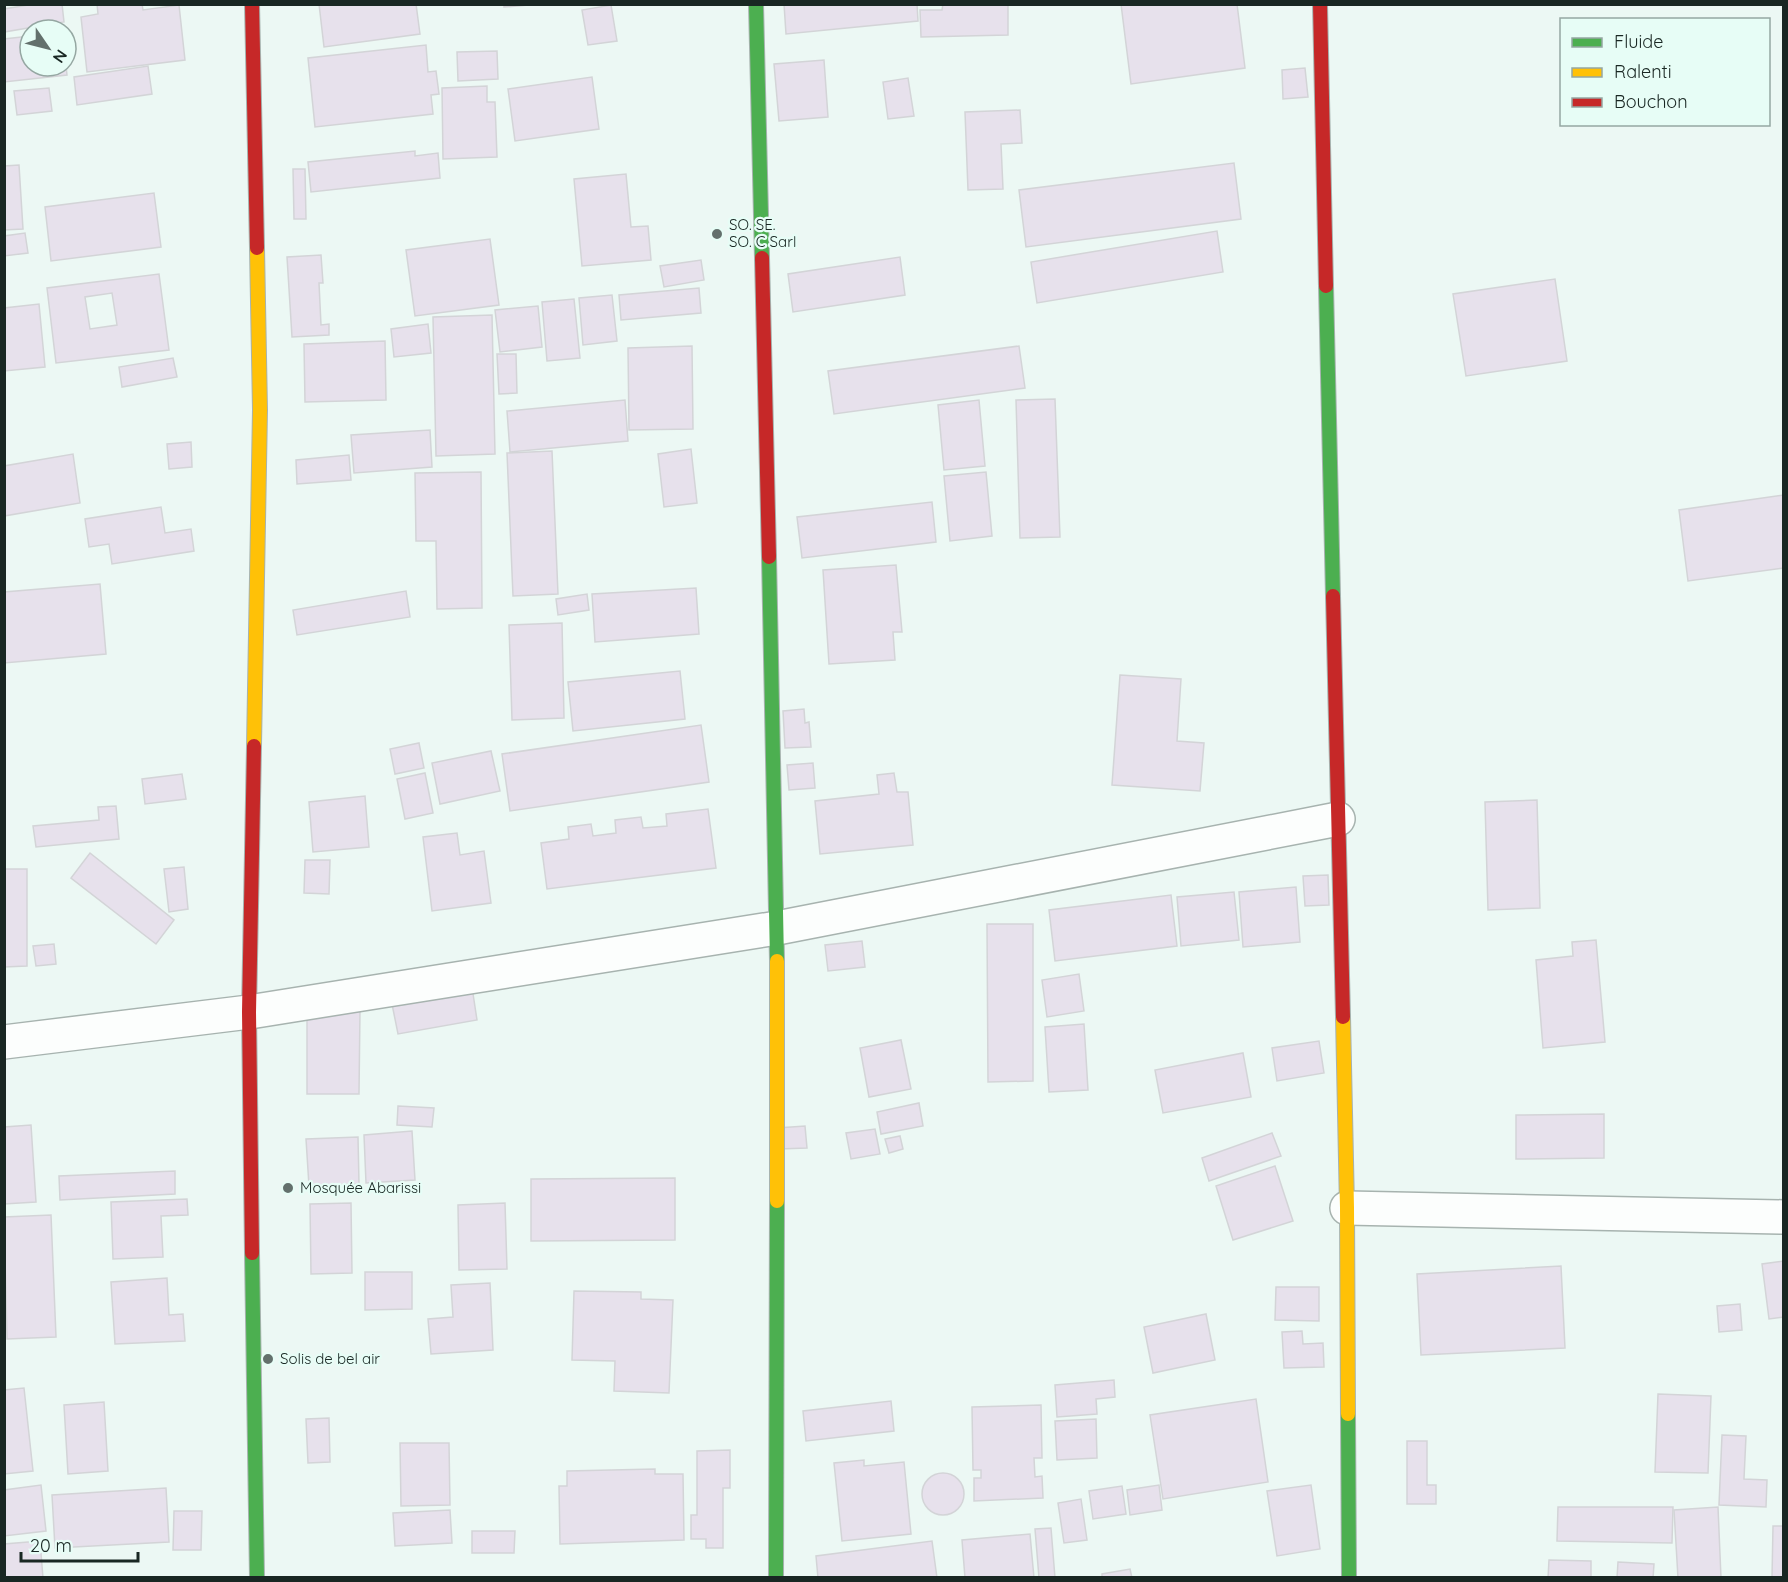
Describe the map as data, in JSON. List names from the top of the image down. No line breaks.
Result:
{"places":["SO. SE. SO. C Sarl","Mosquée Abarissi","Solis de bel air"],"legend":["Fluide","Ralenti","Bouchon"],"scale_bar":"20 m","north":"bottom right"}
